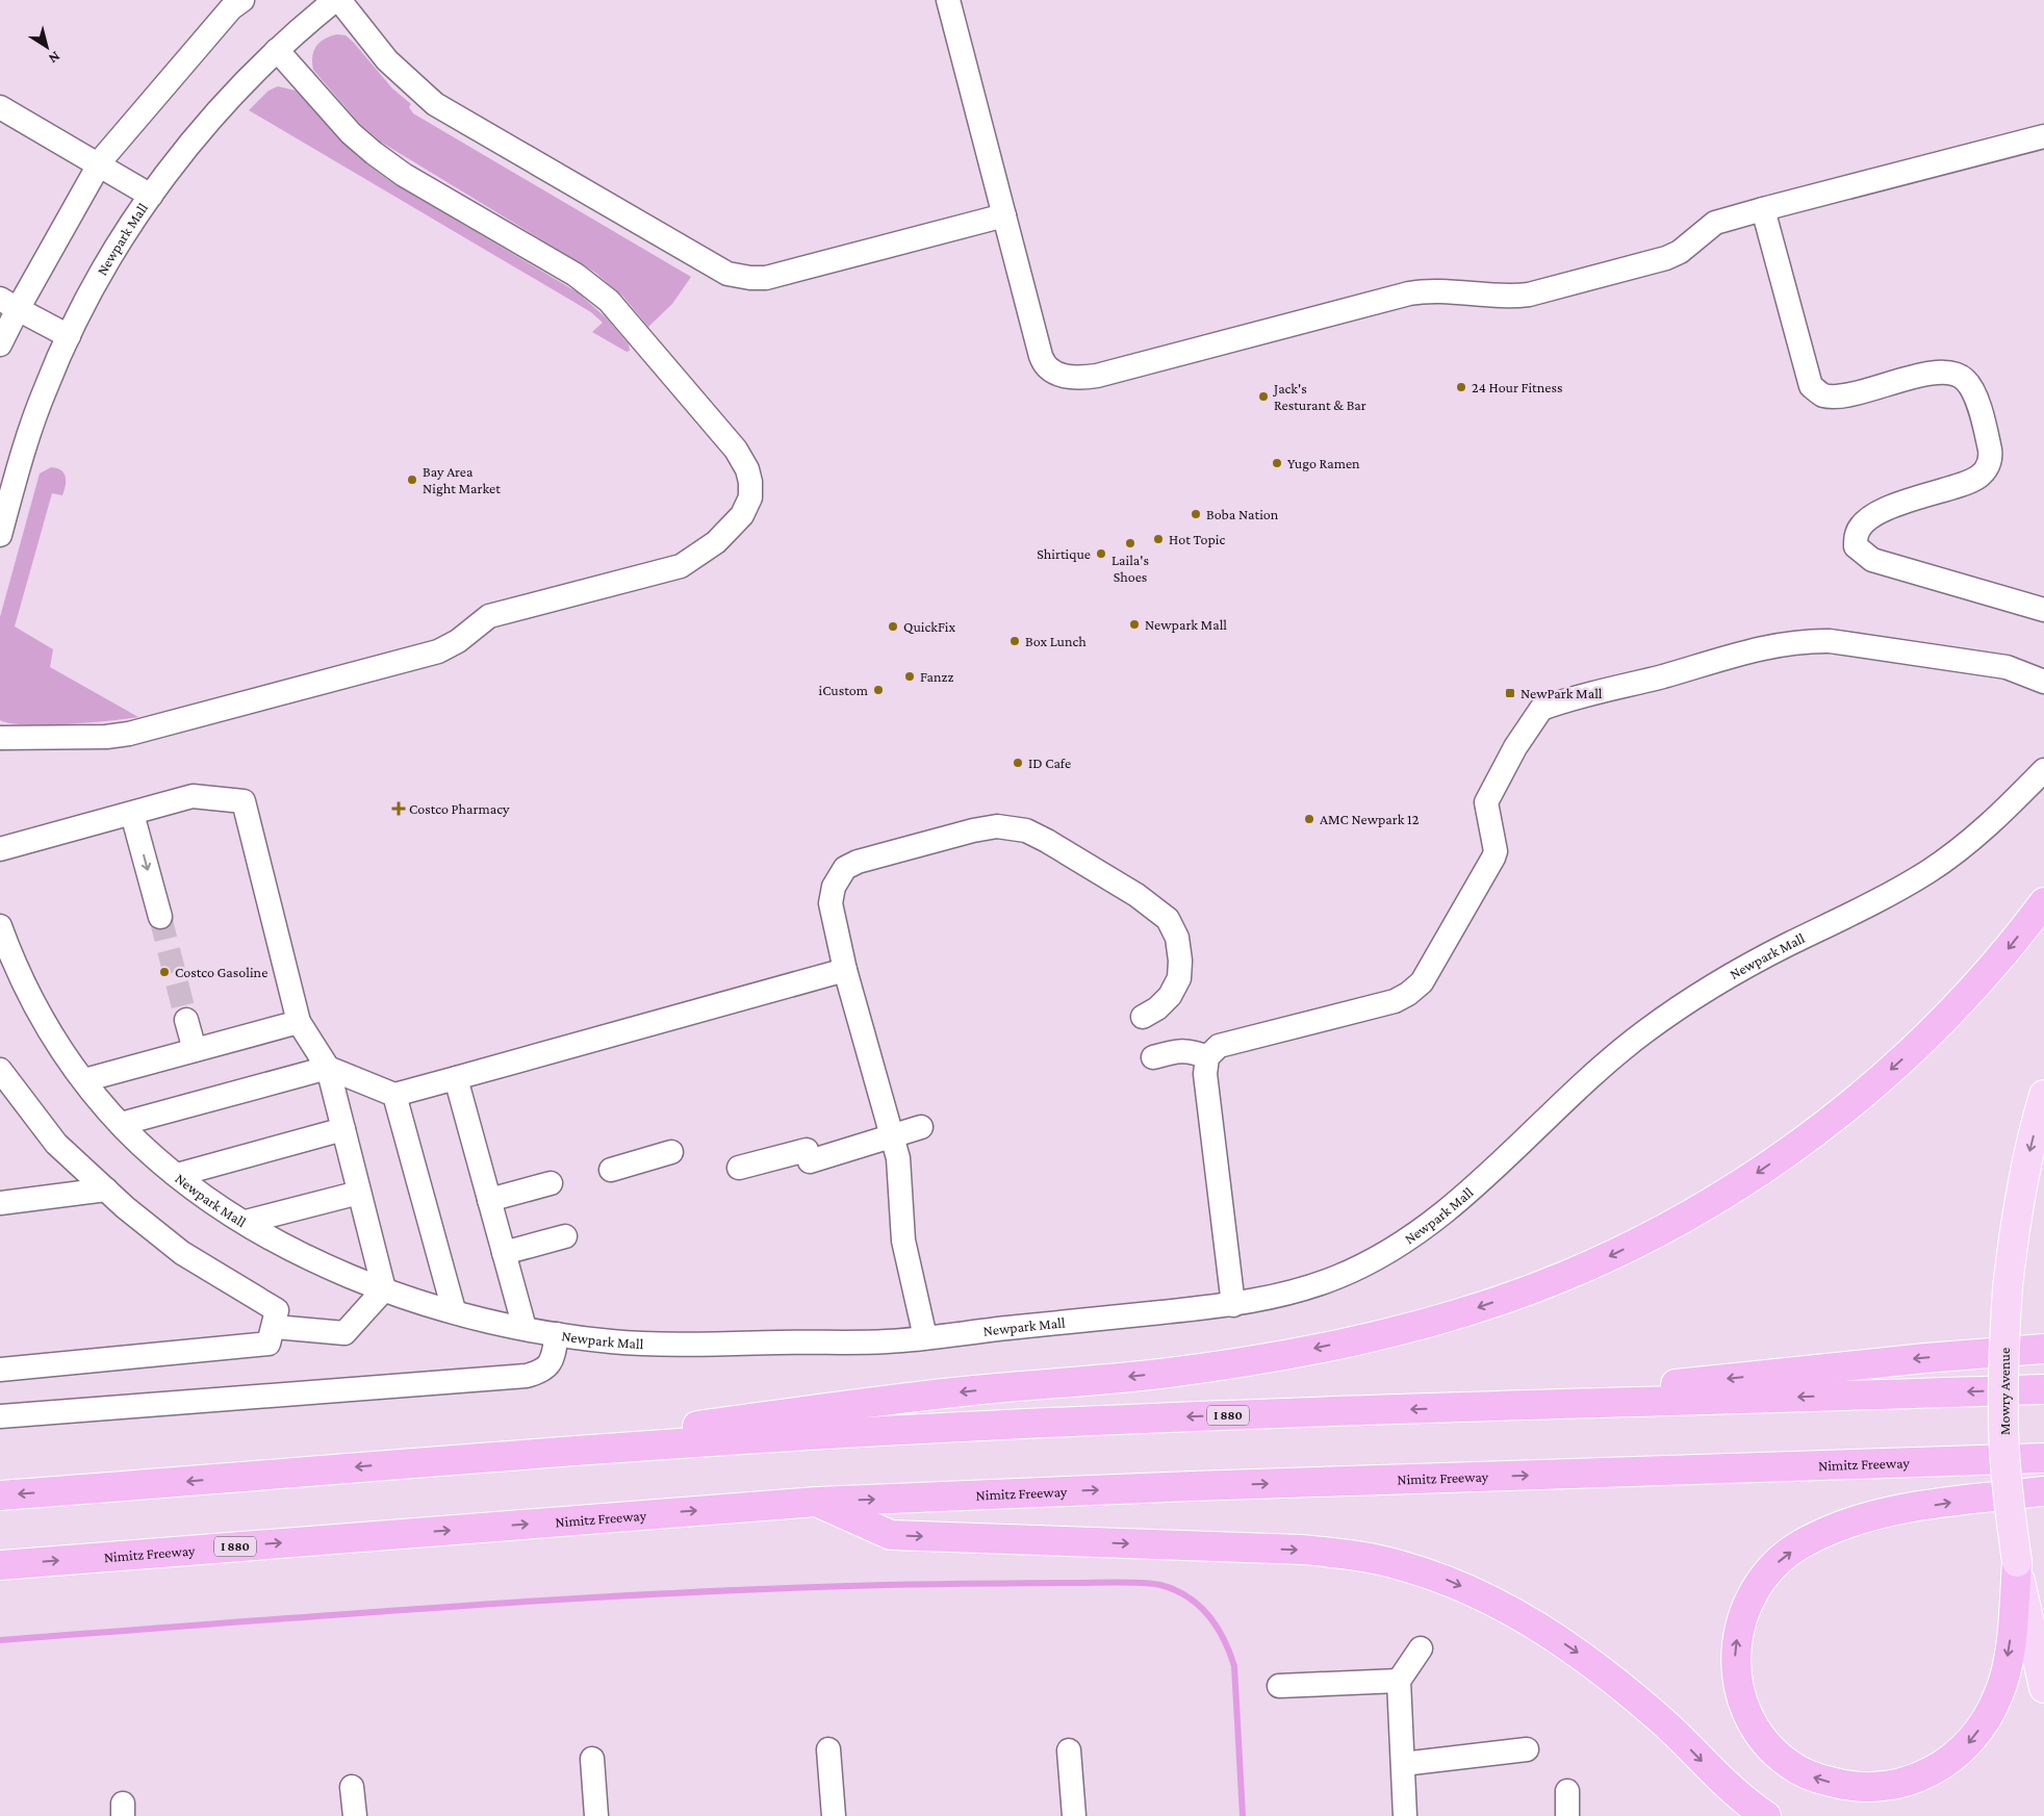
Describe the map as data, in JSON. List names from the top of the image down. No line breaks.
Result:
{"streets":{"highway":["I 880","Nimitz Freeway"],"main road":["Mowry Avenue"],"street":["Newpark Mall"]},"one_way":["Mowry Avenue"],"places":{"other":["24 Hour Fitness","Jack's Resturant & Bar","Yugo Ramen","Bay Area Night Market","Boba Nation","Hot Topic","Laila's Shoes","Shirtique","Newpark Mall","QuickFix","Box Lunch","Fanzz","iCustom","ID Cafe","AMC Newpark 12","Costco Gasoline"],"transit":["NewPark Mall"],"health":["Costco Pharmacy"]},"north":"bottom right"}
